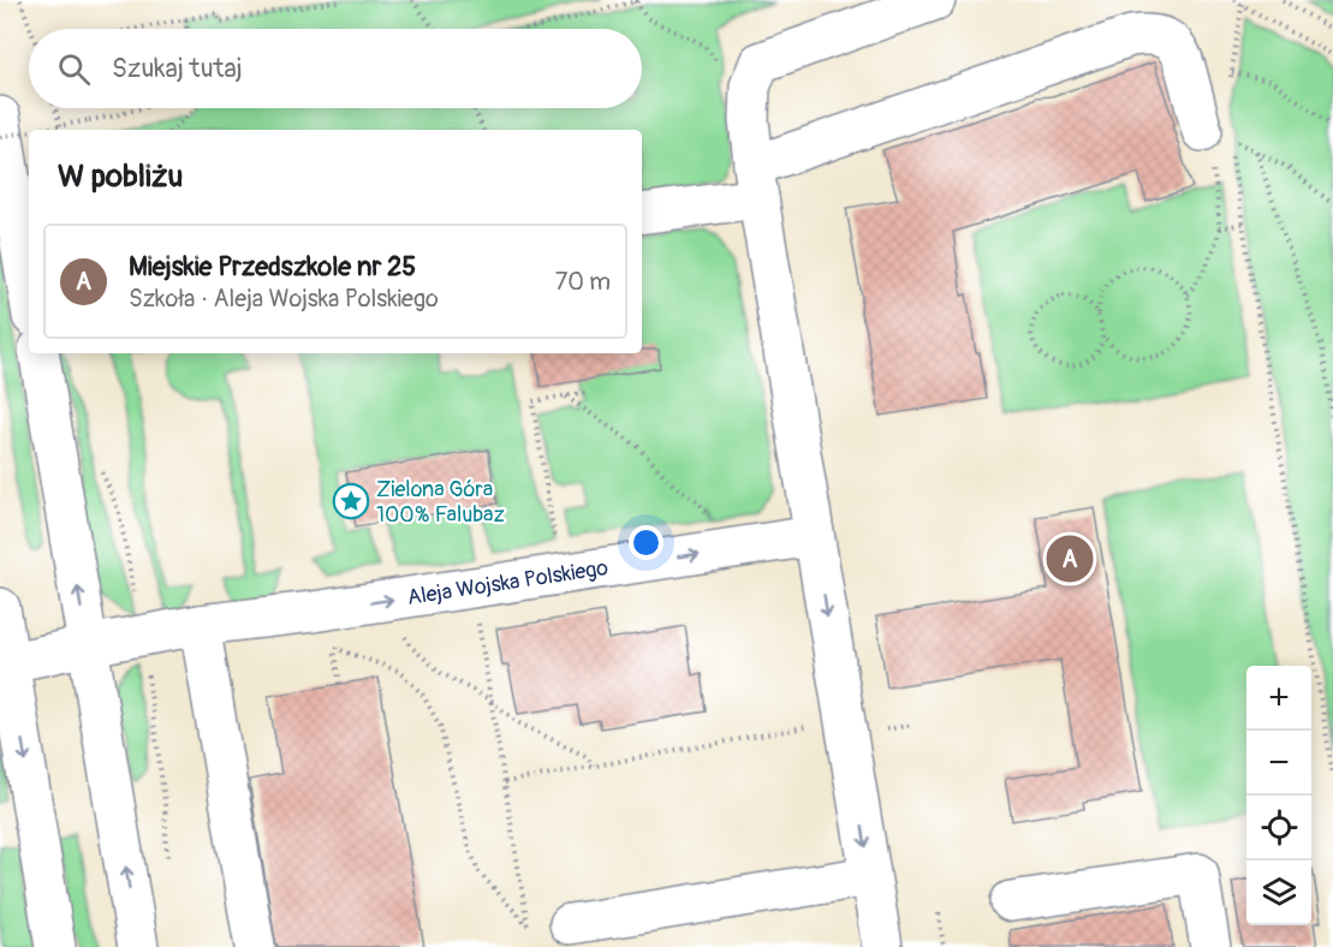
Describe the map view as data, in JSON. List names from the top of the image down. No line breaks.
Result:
{"streets":{"street":["Aleja Wojska Polskiego"]},"places":{"place":["Zielona Góra 100% Falubaz"]},"page":{"search":"Szukaj tutaj","heading":"W pobliżu","list":[{"mark":"A","name":"Miejskie Przedszkole nr 25","note":"Szkoła · Aleja Wojska Polskiego","value":"70 m"}],"pins":"A","map_buttons":["+","−"]}}
